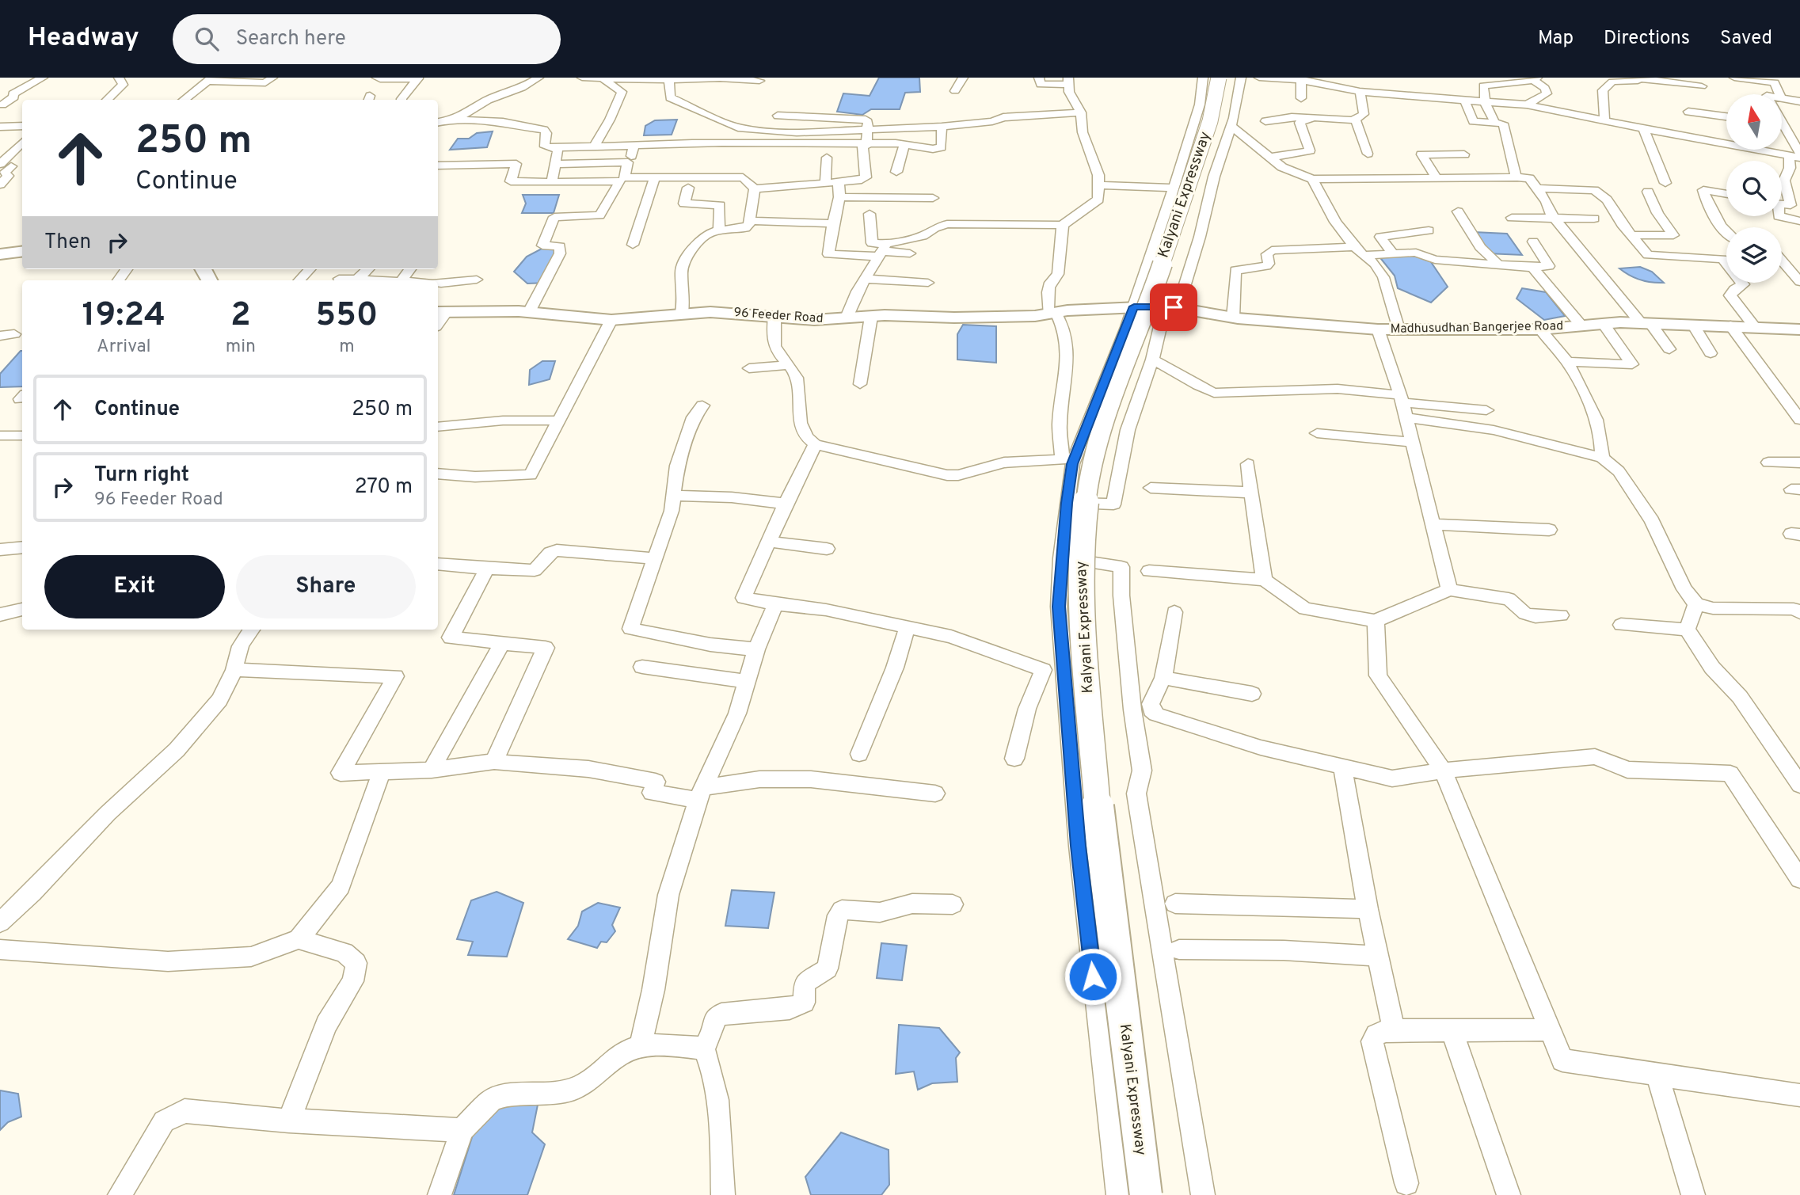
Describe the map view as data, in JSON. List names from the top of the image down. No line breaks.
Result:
{"streets":{"highway":["Kalyani Expressway"],"main road":["96 Feeder Road","Madhusudhan Bangerjee Road"]},"crossings":[["Kalyani Expressway","96 Feeder Road"],["96 Feeder Road","Madhusudhan Bangerjee Road"]],"north":"top","page":{"header":"Headway","search":"Search here","nav":["Map","Directions","Saved"],"turn":["250 m","Continue"],"then":"Then","eta":["19:24","Arrival","2","min","550","m"],"list":[{"name":"Continue","value":"250 m"},{"name":"Turn right","note":"96 Feeder Road","value":"270 m"}],"buttons":["Exit","Share"]}}
